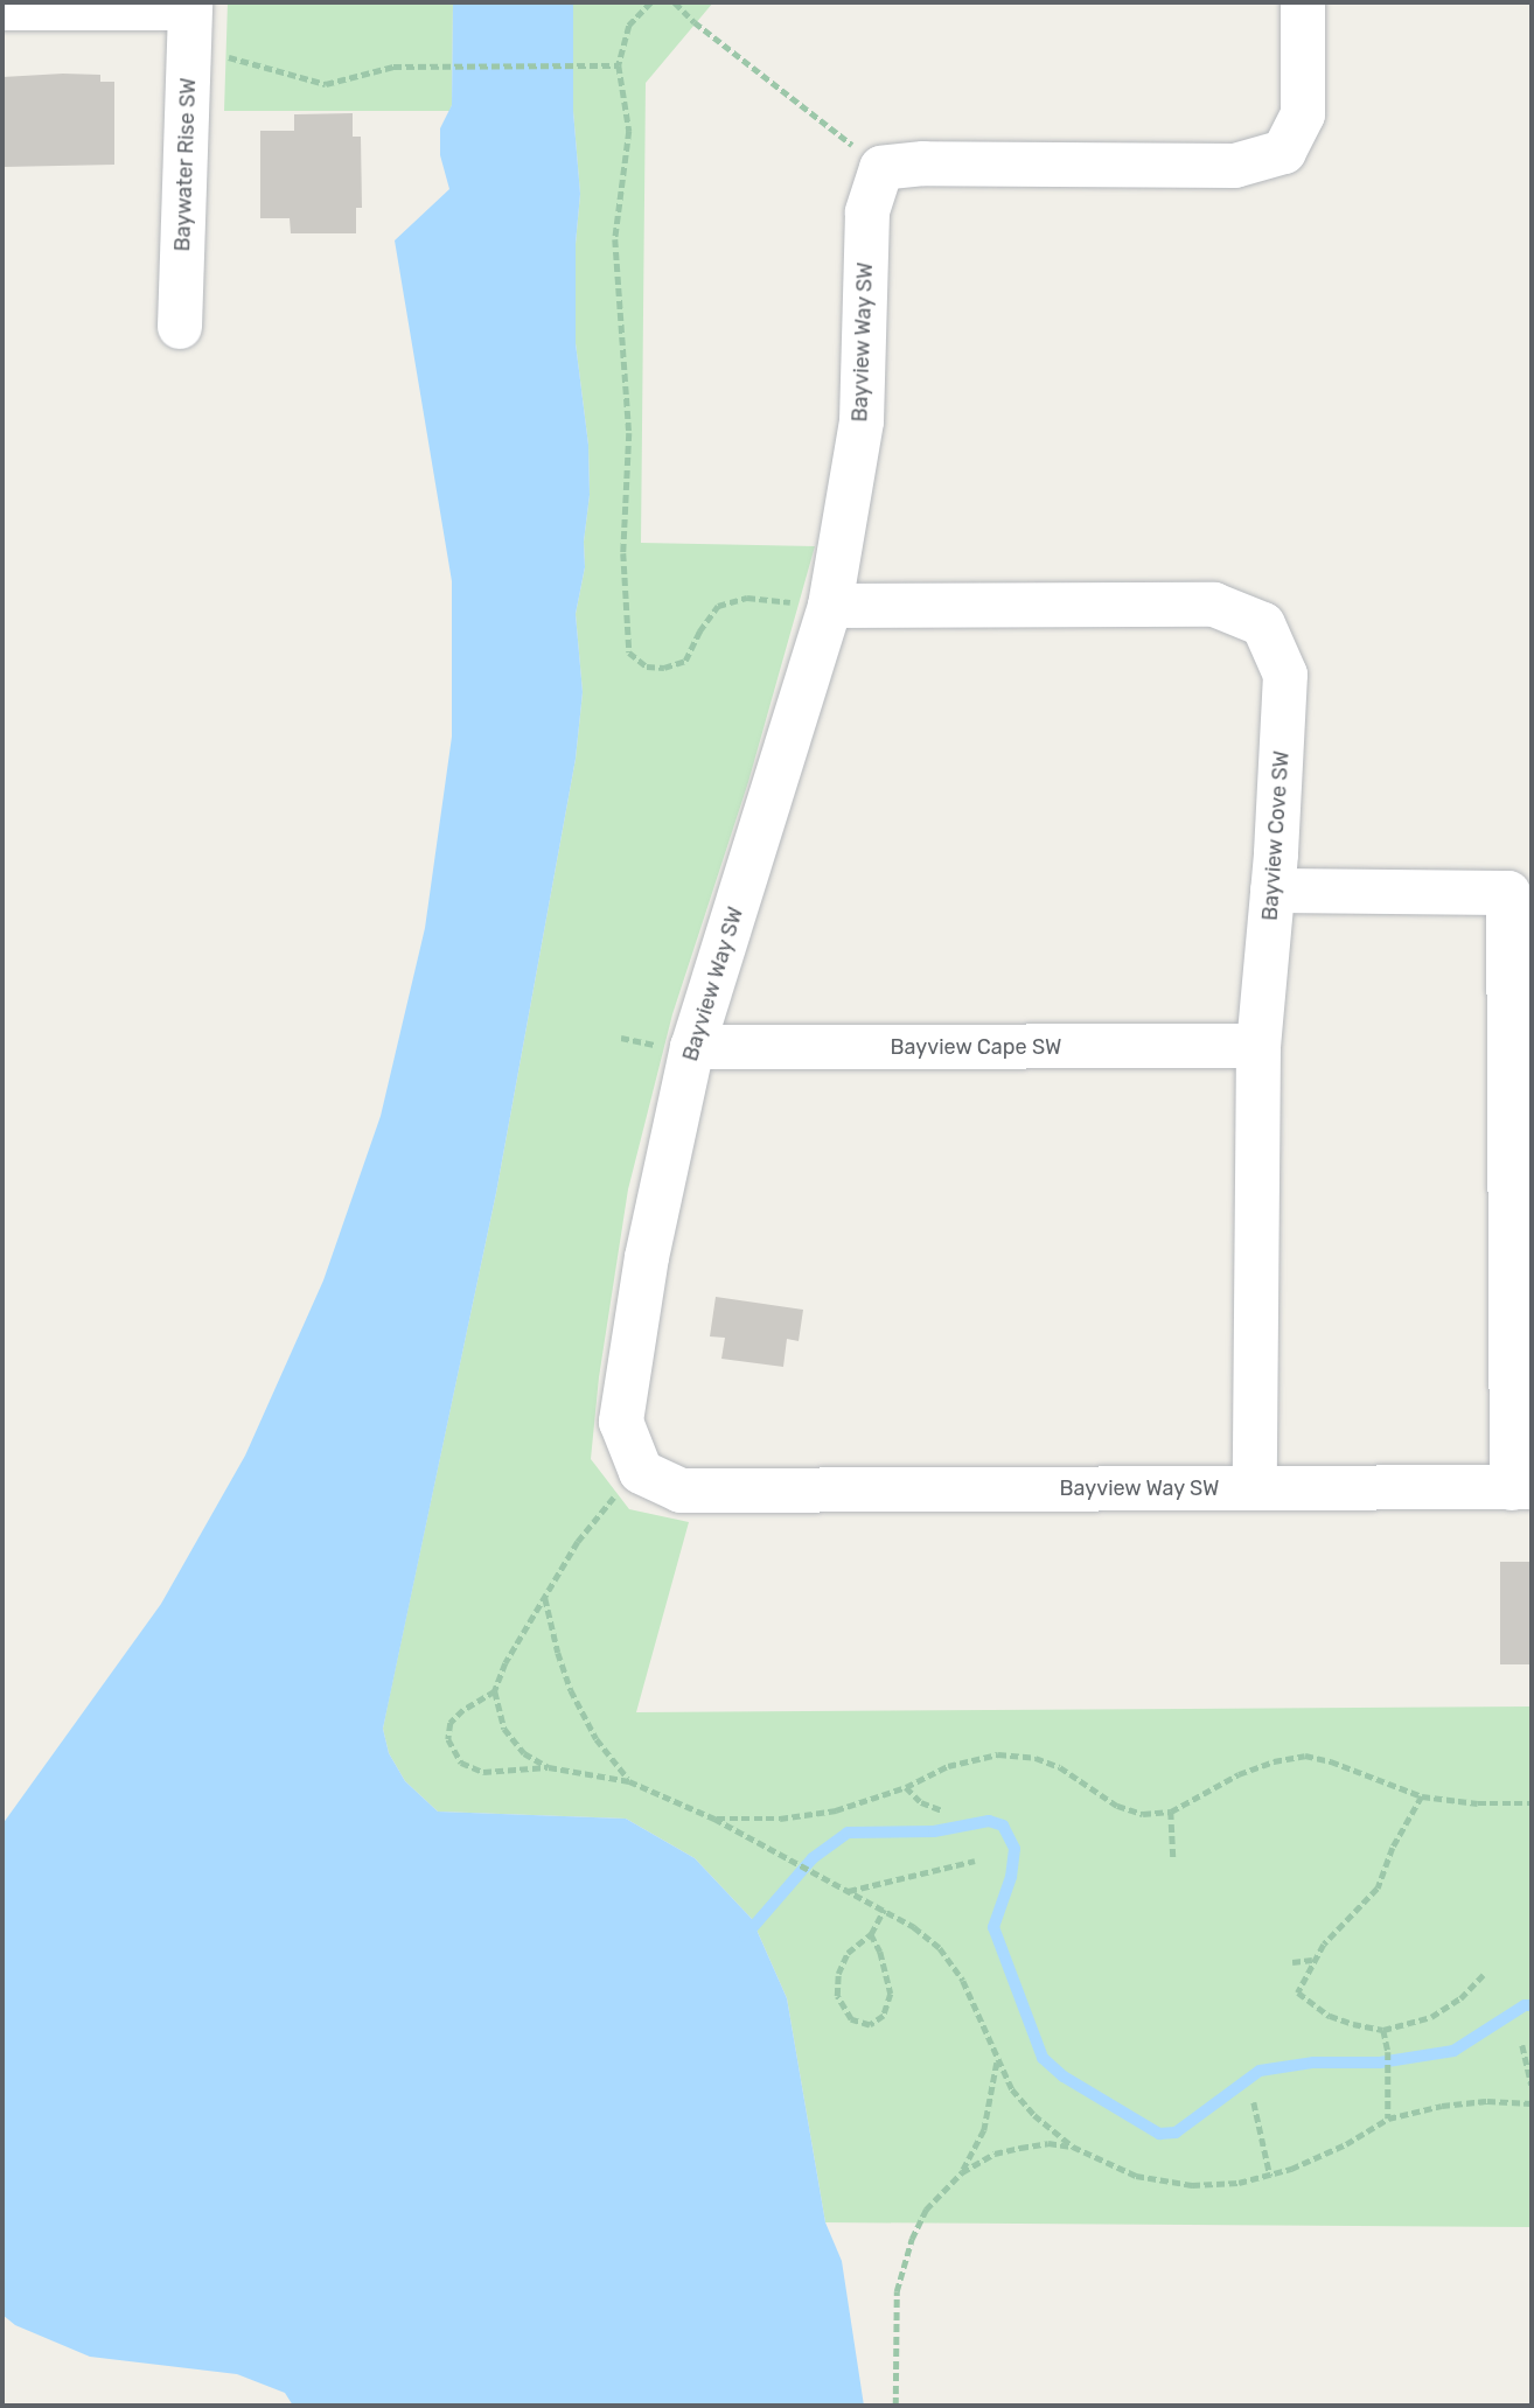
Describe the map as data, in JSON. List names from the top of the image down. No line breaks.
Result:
{"streets":{"street":["Baywater Rise SW","Bayview Way SW","Bayview Cove SW","Bayview Cape SW"]},"crossings":[["Bayview Way SW","Bayview Cove SW"],["Bayview Way SW","Bayview Cape SW"],["Bayview Cove SW","Bayview Cape SW"]]}
